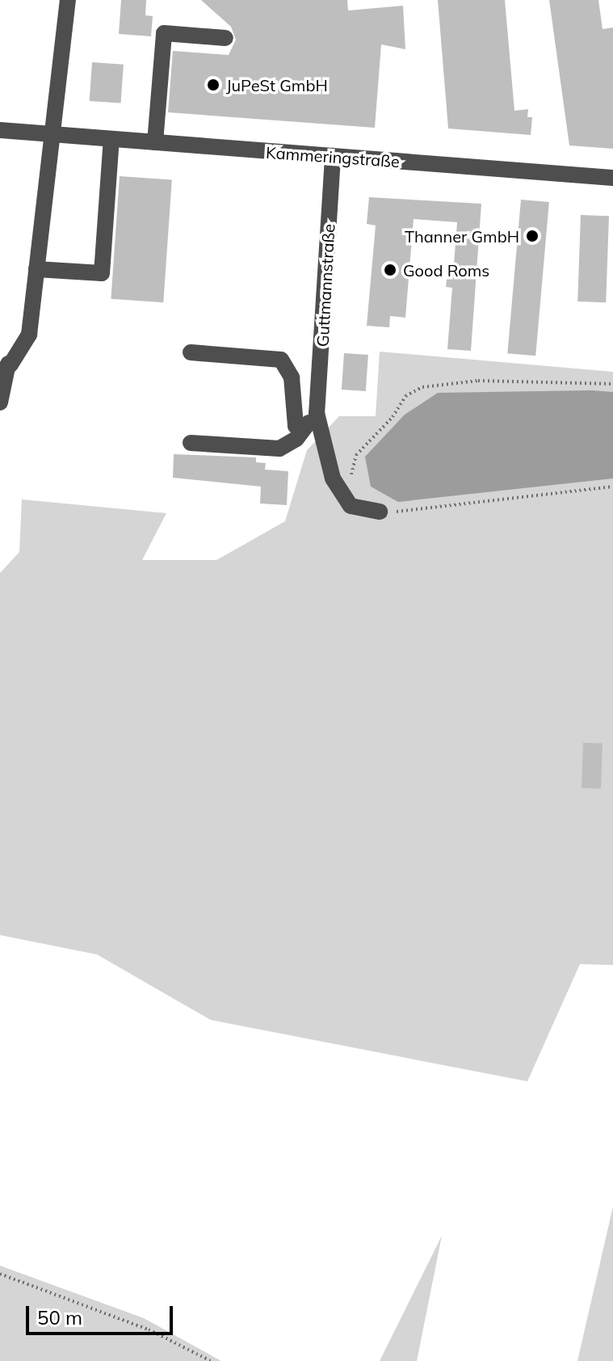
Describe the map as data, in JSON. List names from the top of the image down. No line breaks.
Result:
{"streets":{"street":["Kammeringstraße","Guttmannstraße"]},"crossings":[["Kammeringstraße","Guttmannstraße"]],"places":["JuPeSt GmbH","Thanner GmbH","Good Roms"],"scale_bar":"50 m"}
